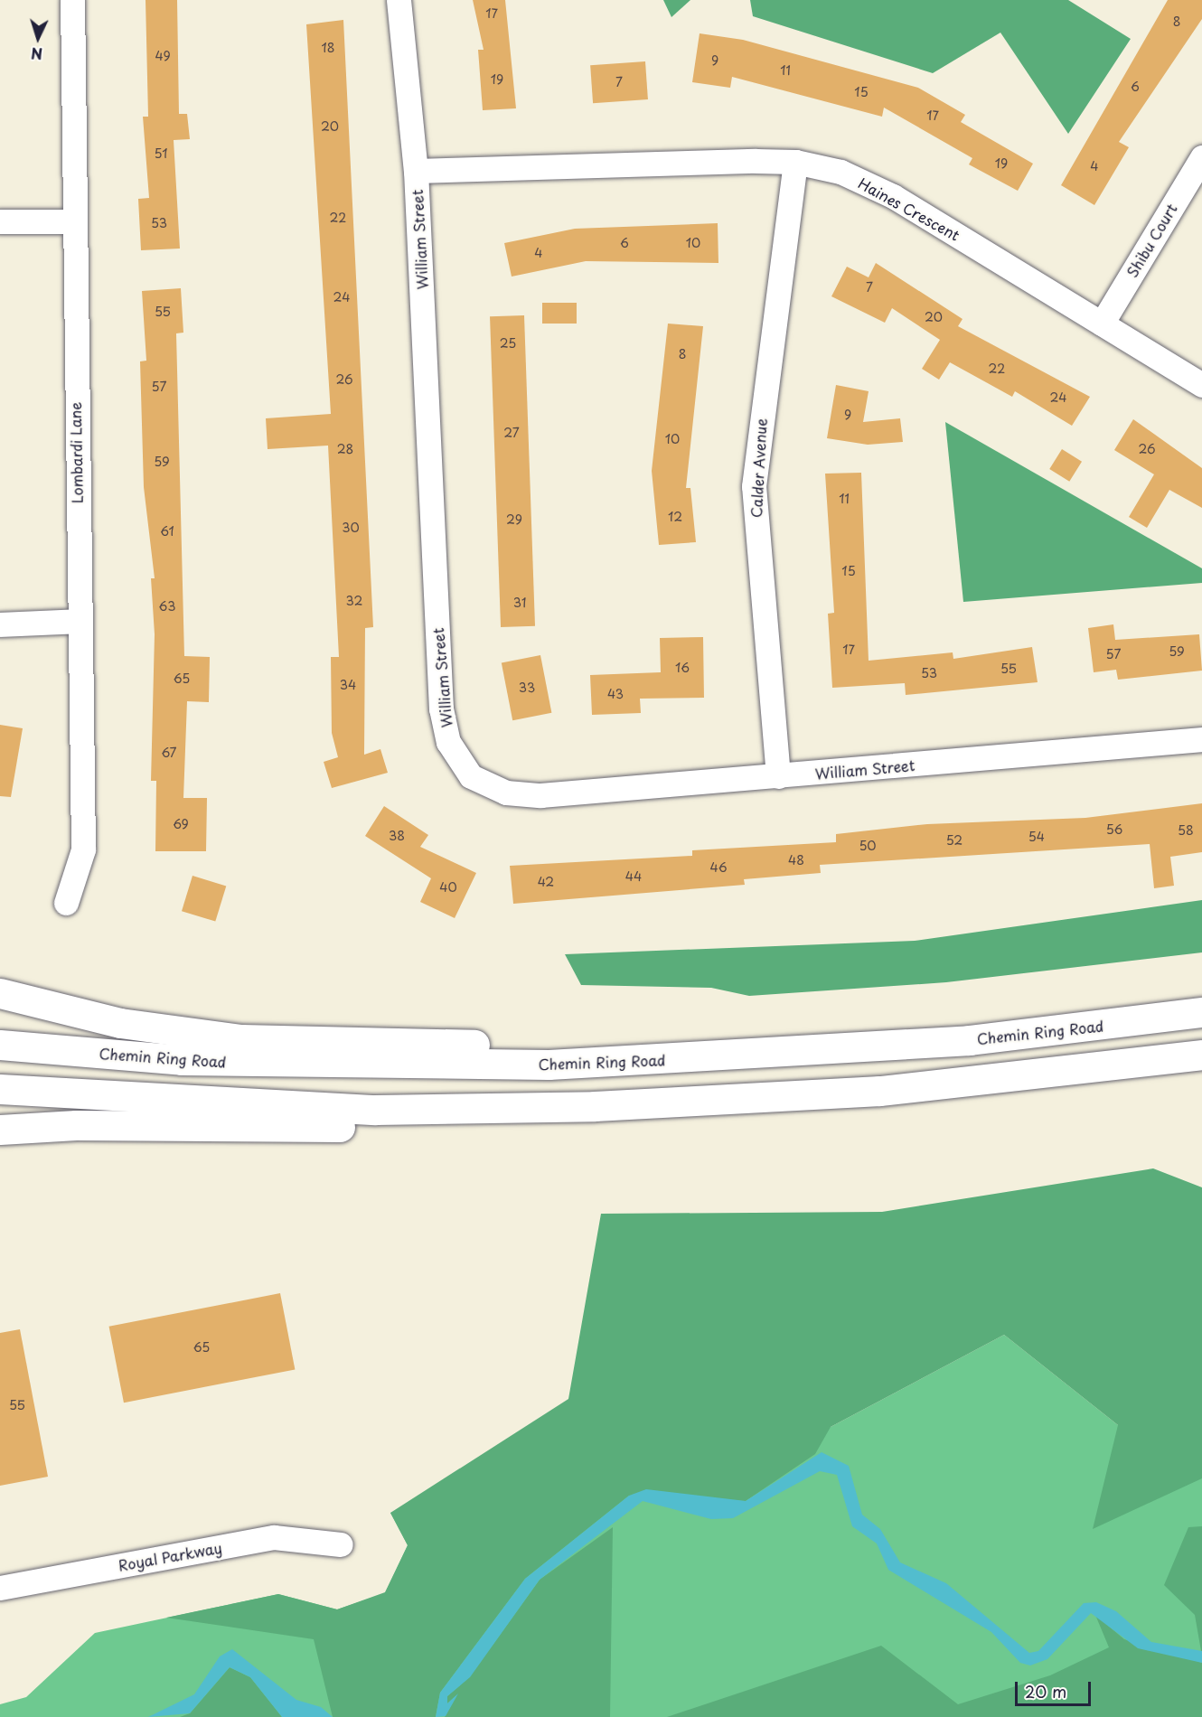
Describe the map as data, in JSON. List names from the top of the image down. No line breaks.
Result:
{"streets":{"highway":["Chemin Ring Road"],"street":["Haines Crescent","William Street","Shibu Court","Lombardi Lane","Calder Avenue","Royal Parkway"]},"crossings":[["Haines Crescent","William Street"],["Haines Crescent","Shibu Court"],["Haines Crescent","Calder Avenue"],["William Street","Calder Avenue"]],"house_numbers":["17","8","18","49","9","11","19","7","6","15","17","20","51","19","4","22","53","6","10","4","7","24","55","20","25","8","22","26","57","24","9","27","10","28","26","59","11","12","29","30","61","15","32","31","63","17","59","57","16","55","53","65","34","33","43","67","69","56","58","38","54","52","50","48","46","44","42","40","65","55"],"scale_bar":"20 m","north":"bottom"}
